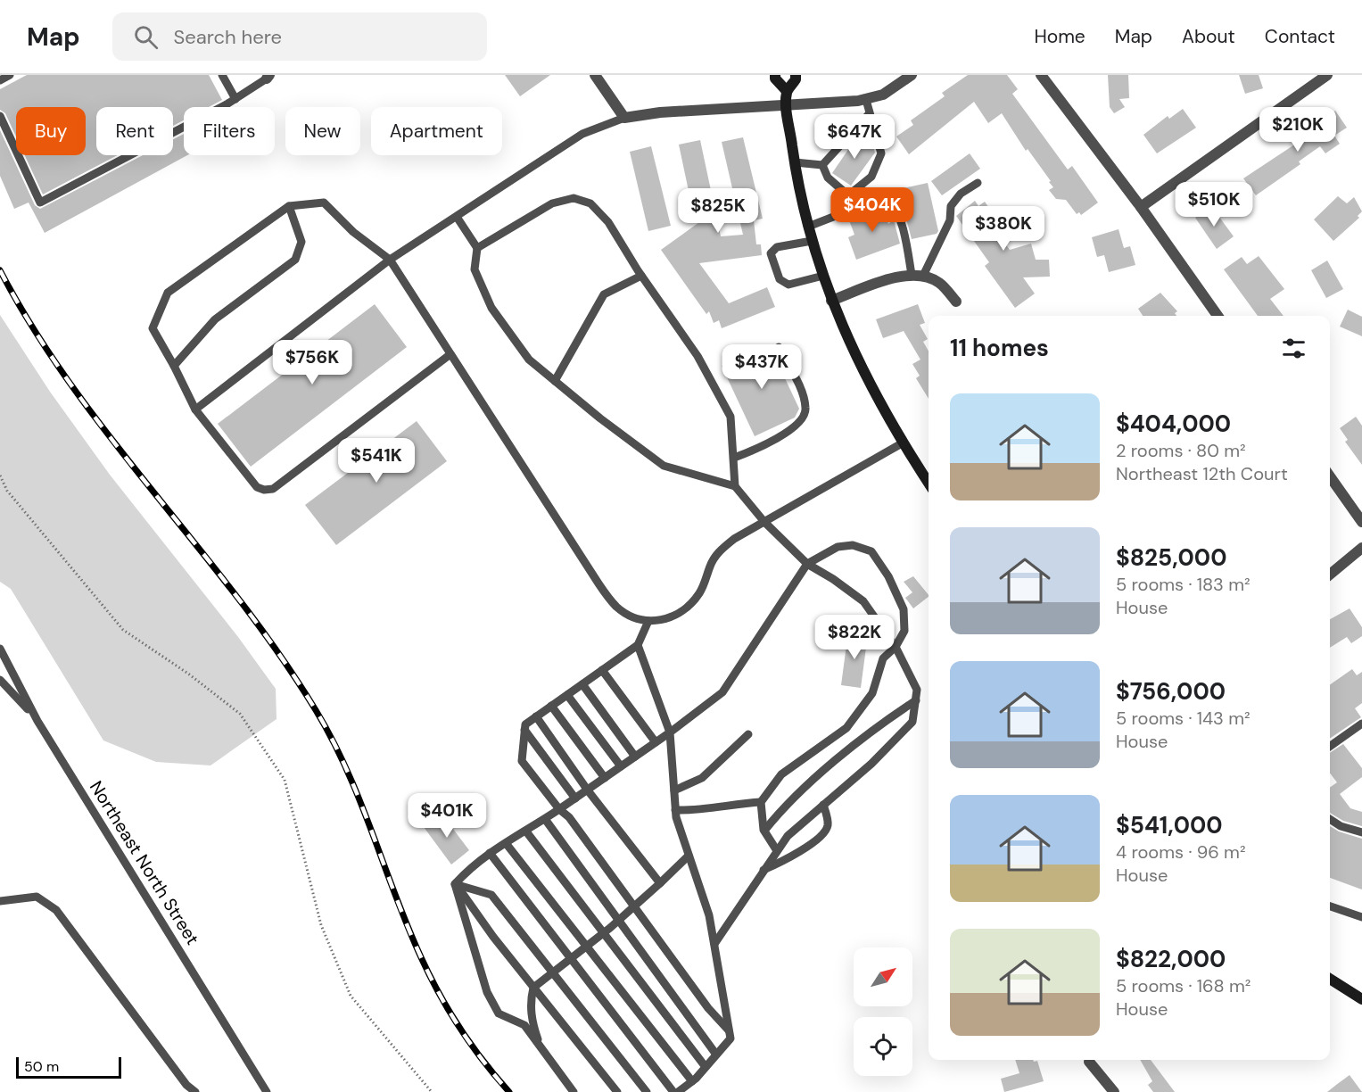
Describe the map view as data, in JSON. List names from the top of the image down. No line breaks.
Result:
{"streets":{"lane":["Northeast North Street"]},"scale_bar":"50 m","north":"top right","page":{"header":"Map","search":"Search here","nav":["Home","Map","About","Contact"],"price":["$210K","$647K","$510K","$404K","$825K","$380K","$756K","$437K","$541K","$822K","$401K"],"chip":["Buy","Rent","Filters","New","Apartment"],"heading":"11 homes","list":[{"name":"$404,000","note":"2 rooms · 80 m² · Northeast 12th Court"},{"name":"$825,000","note":"5 rooms · 183 m² · House"},{"name":"$756,000","note":"5 rooms · 143 m² · House"},{"name":"$541,000","note":"4 rooms · 96 m² · House"},{"name":"$822,000","note":"5 rooms · 168 m² · House"}],"scale":"50 m"}}
